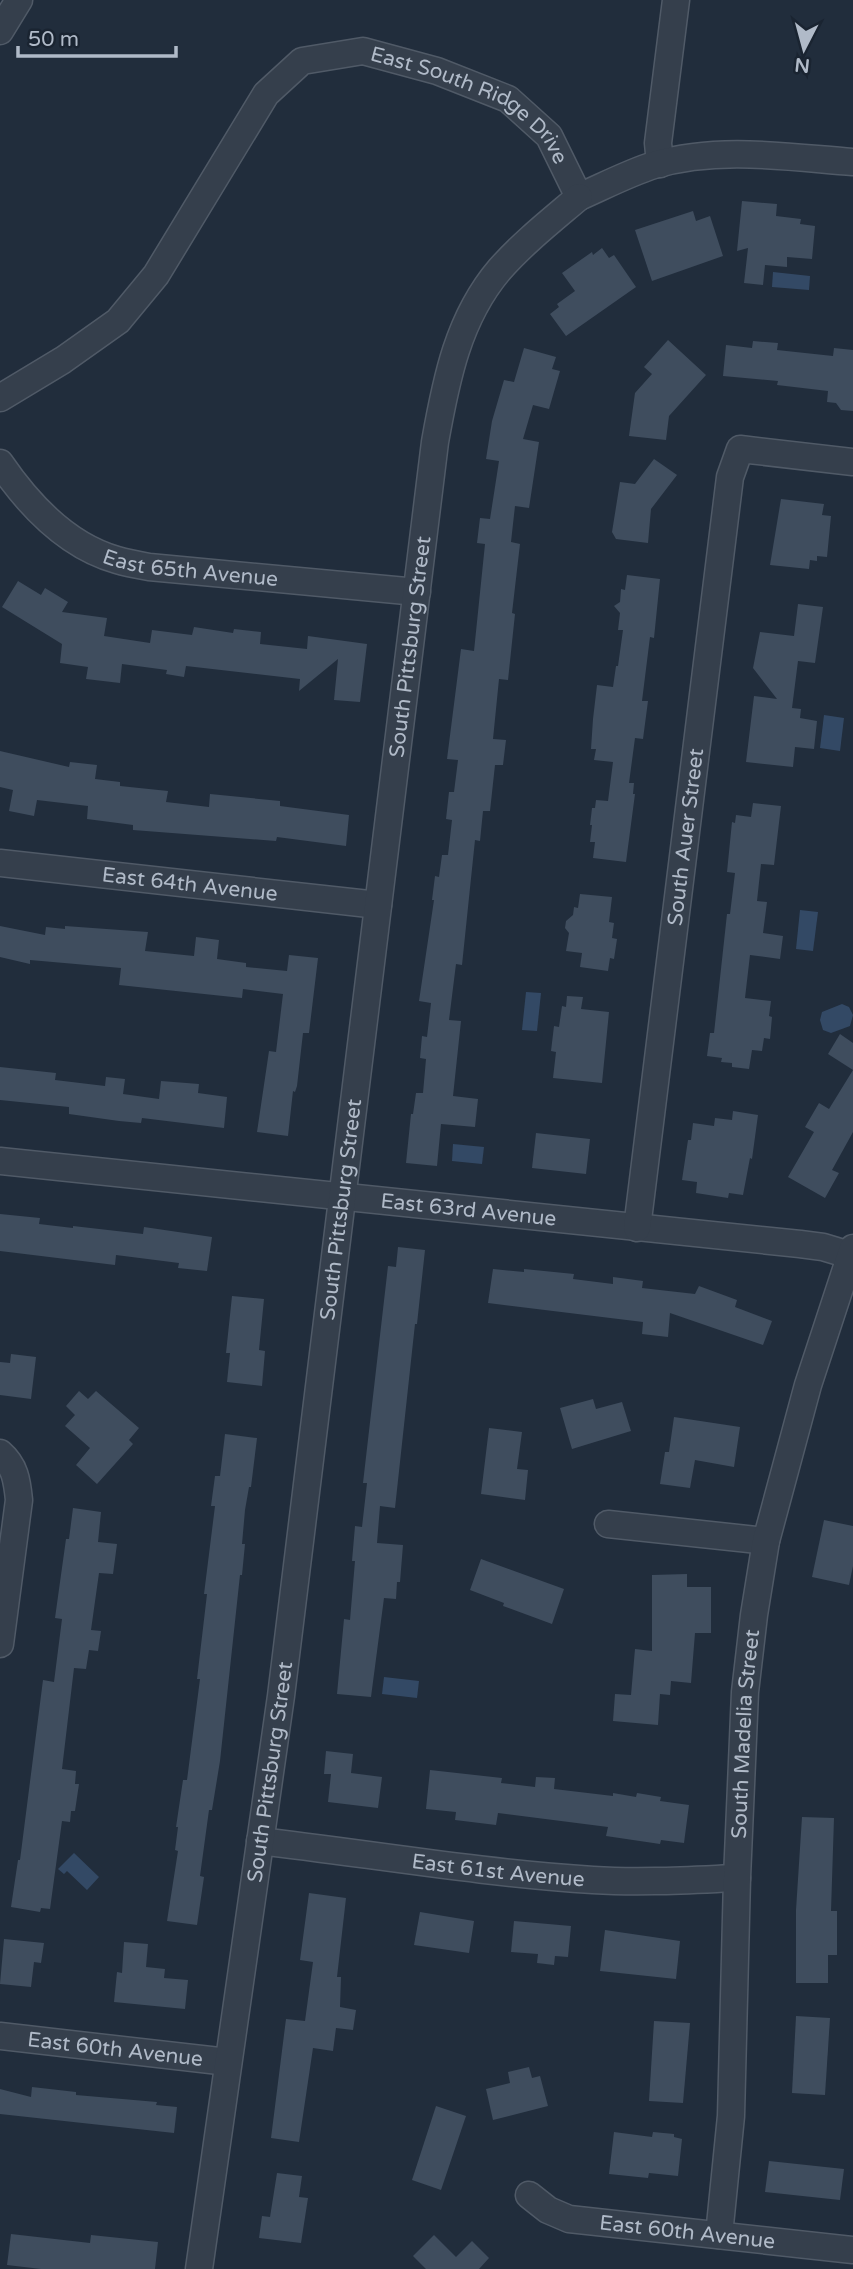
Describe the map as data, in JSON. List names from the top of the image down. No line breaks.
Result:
{"streets":{"street":["East South Ridge Drive","East 65th Avenue","South Pittsburg Street","South Auer Street","East 64th Avenue","East 63rd Avenue","South Madelia Street","East 61st Avenue","East 60th Avenue"]},"crossings":[["East South Ridge Drive","South Pittsburg Street"],["East 65th Avenue","South Pittsburg Street"],["South Pittsburg Street","East 64th Avenue"],["South Pittsburg Street","East 63rd Avenue"],["South Pittsburg Street","East 61st Avenue"],["South Pittsburg Street","East 60th Avenue"],["South Auer Street","East 63rd Avenue"],["East 63rd Avenue","South Madelia Street"],["South Madelia Street","East 61st Avenue"],["South Madelia Street","East 60th Avenue"]],"scale_bar":"50 m","north":"bottom"}
